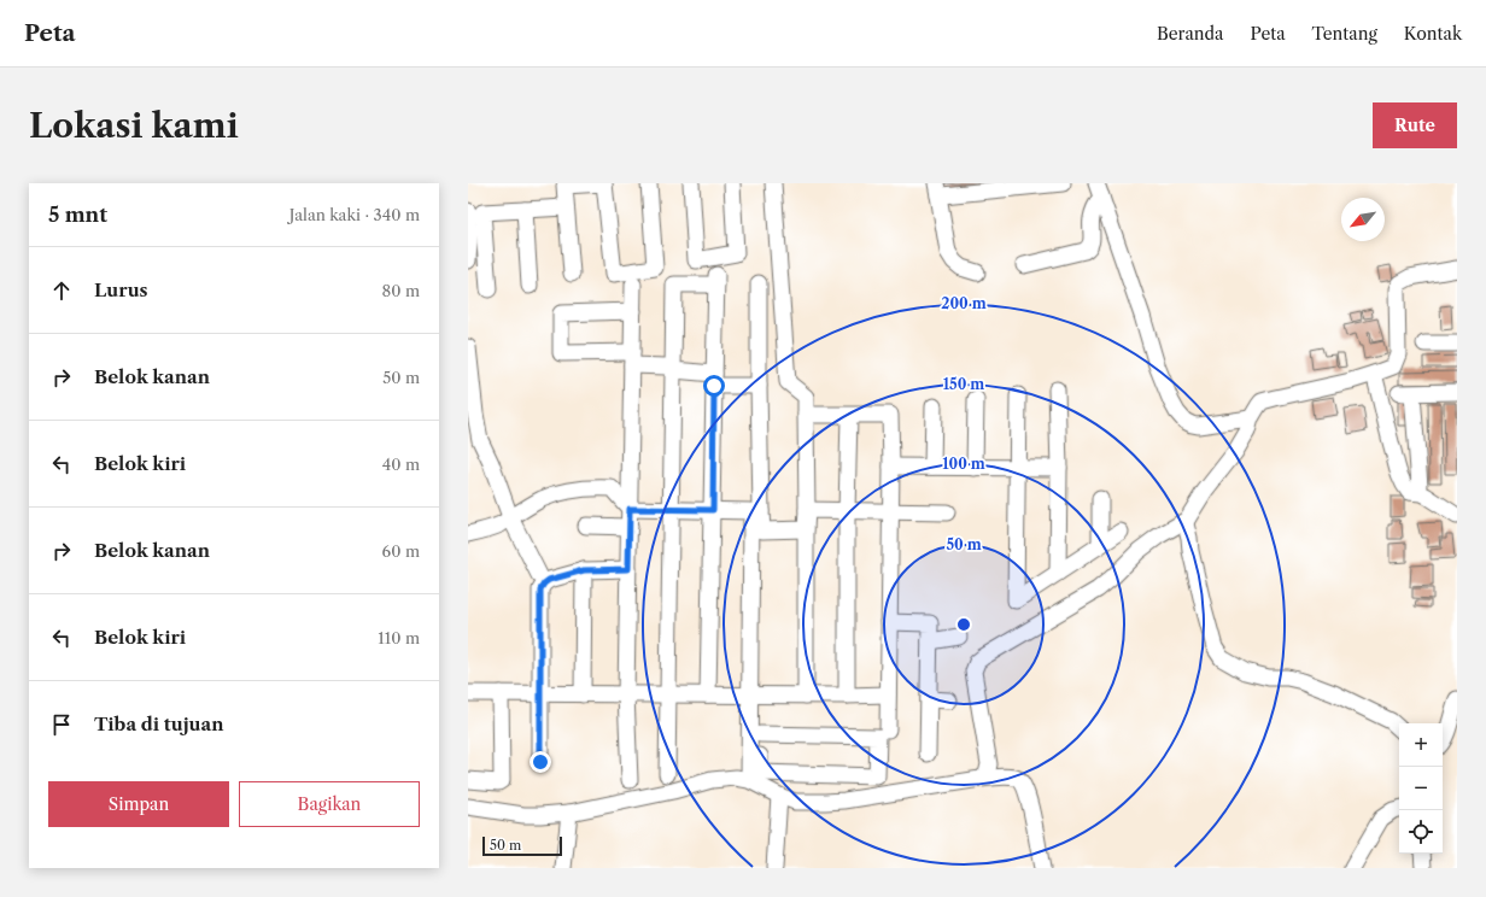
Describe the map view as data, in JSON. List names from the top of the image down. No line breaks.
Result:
{"scale_bar":"50 m","north":"bottom left","page":{"header":"Peta","nav":["Beranda","Peta","Tentang","Kontak"],"buttons":["Rute",["Simpan","Bagikan"]],"title":"Lokasi kami","heading":["5 mnt","Jalan kaki · 340 m"],"list":[["Lurus","80 m"],["Belok kanan","50 m"],["Belok kiri","40 m"],["Belok kanan","60 m"],["Belok kiri","110 m"],"Tiba di tujuan"],"map_buttons":["+","−"],"scale":"50 m"},"rings":["200 m","150 m","100 m","50 m"]}
